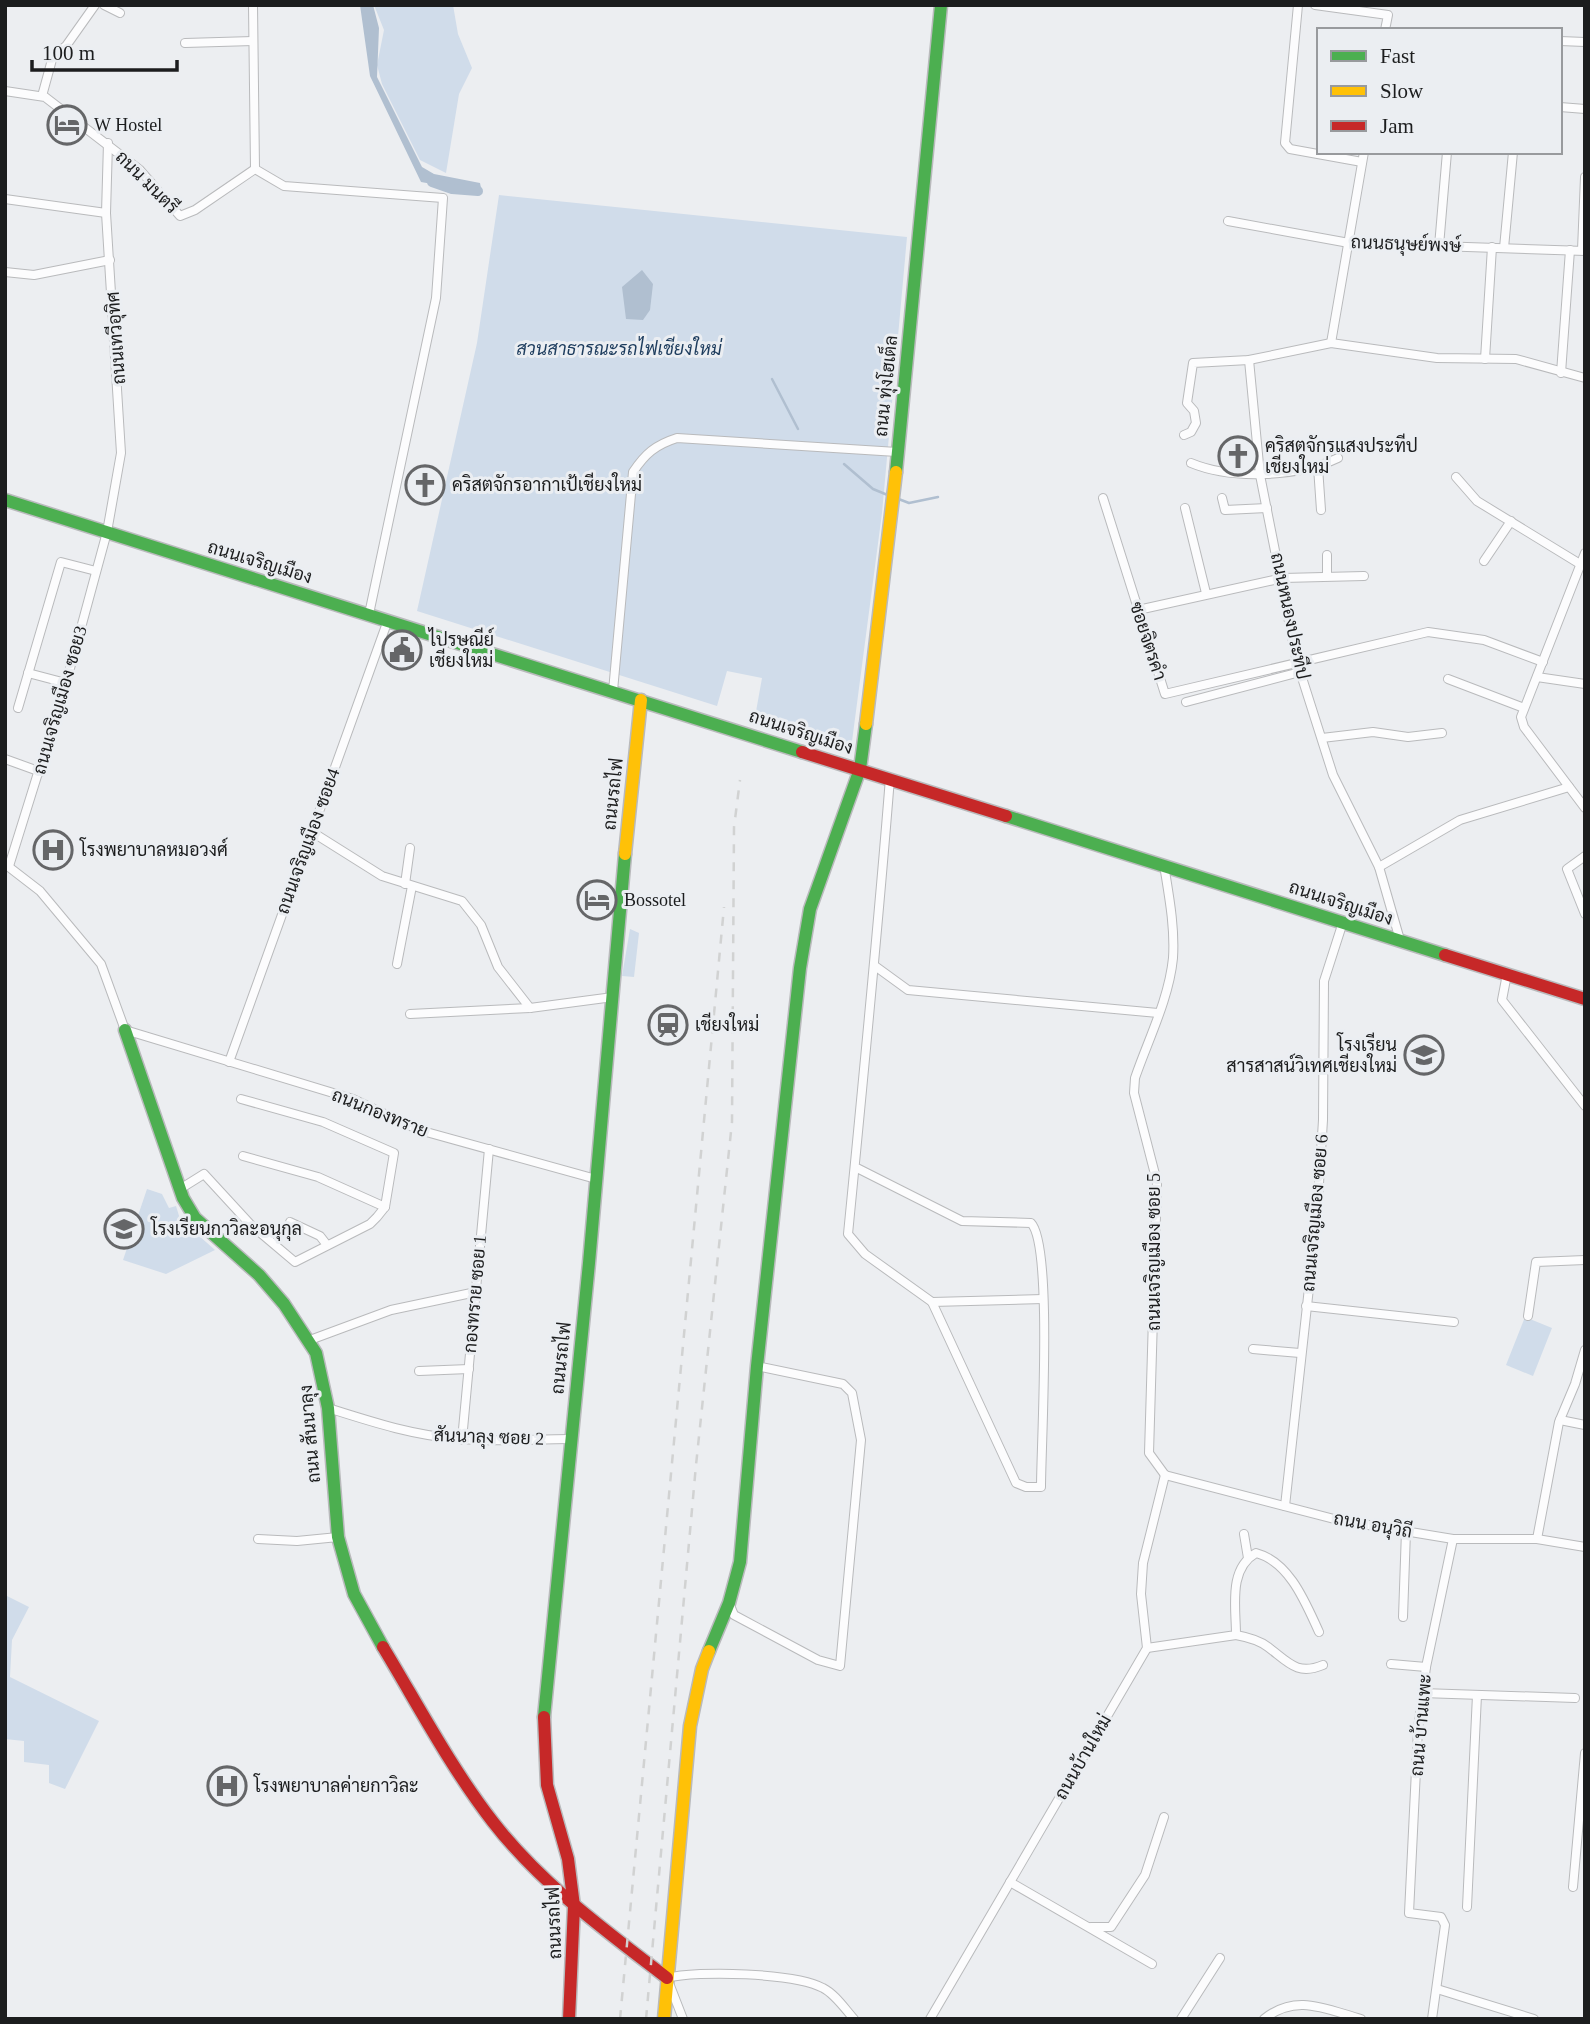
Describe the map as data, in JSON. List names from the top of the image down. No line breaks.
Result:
{"streets":{"street":["ถนน มนตรี","ถนนธนุษย์พงษ์","ถนนเทวีอุทิศ","ถนน ทุ่งโฮเต็ล","ถนนเจริญเมือง","ถนนหนองประทีป","ซอยจิตรคำ","ถนนเจริญเมือง ซอย3","ถนนรถไฟ","ถนนเจริญเมือง ซอย4","ถนนกองทราย","ถนนเจริญเมือง ซอย 6","ถนนเจริญเมือง ซอย 5","กองทราย ซอย 1","ถนน สันนาลุง","สันนาลุง ซอย 2","ถนน อนุวิถี","ถนน บ้านแพะ","ถนนบ้านใหม่"]},"crossings":[["ถนน มนตรี","ถนนเทวีอุทิศ"],["ถนนเทวีอุทิศ","ถนนเจริญเมือง"],["ถนนเทวีอุทิศ","ถนนเจริญเมือง ซอย3"],["ถนน ทุ่งโฮเต็ล","ถนนเจริญเมือง"],["ถนน ทุ่งโฮเต็ล","ถนน สันนาลุง"],["ถนนเจริญเมือง","ถนนหนองประทีป"],["ถนนเจริญเมือง","ถนนเจริญเมือง ซอย3"],["ถนนเจริญเมือง","ถนนรถไฟ"],["ถนนเจริญเมือง","ถนนเจริญเมือง ซอย4"],["ถนนเจริญเมือง","ถนนเจริญเมือง ซอย 6"],["ถนนเจริญเมือง","ถนนเจริญเมือง ซอย 5"],["ถนนหนองประทีป","ซอยจิตรคำ"],["ถนนเจริญเมือง ซอย3","ถนน สันนาลุง"],["ถนนรถไฟ","ถนนกองทราย"],["ถนนรถไฟ","ถนน สันนาลุง"],["ถนนรถไฟ","สันนาลุง ซอย 2"],["ถนนเจริญเมือง ซอย4","ถนนกองทราย"],["ถนนกองทราย","กองทราย ซอย 1"],["ถนนกองทราย","ถนน สันนาลุง"],["ถนนเจริญเมือง ซอย 6","ถนน อนุวิถี"],["ถนนเจริญเมือง ซอย 5","ถนน อนุวิถี"],["กองทราย ซอย 1","สันนาลุง ซอย 2"],["ถนน สันนาลุง","สันนาลุง ซอย 2"],["ถนน อนุวิถี","ถนน บ้านแพะ"]],"parks":["สวนสาธารณะรถไฟเชียงใหม่"],"places":{"hotel":["W Hostel","Bossotel"],"church":["คริสตจักรแสงประทีป เชียงใหม่","คริสตจักรอากาเป้เชียงใหม่"],"public building":["ไปรษณีย์ เชียงใหม่"],"hospital":["โรงพยาบาลหมอวงศ์","โรงพยาบาลค่ายกาวิละ"],"station":["เชียงใหม่"],"school or university":["โรงเรียน สารสาสน์วิเทศเชียงใหม่","โรงเรียนกาวิละอนุกุล"]},"legend":["Fast","Slow","Jam"],"scale_bar":"100 m"}
